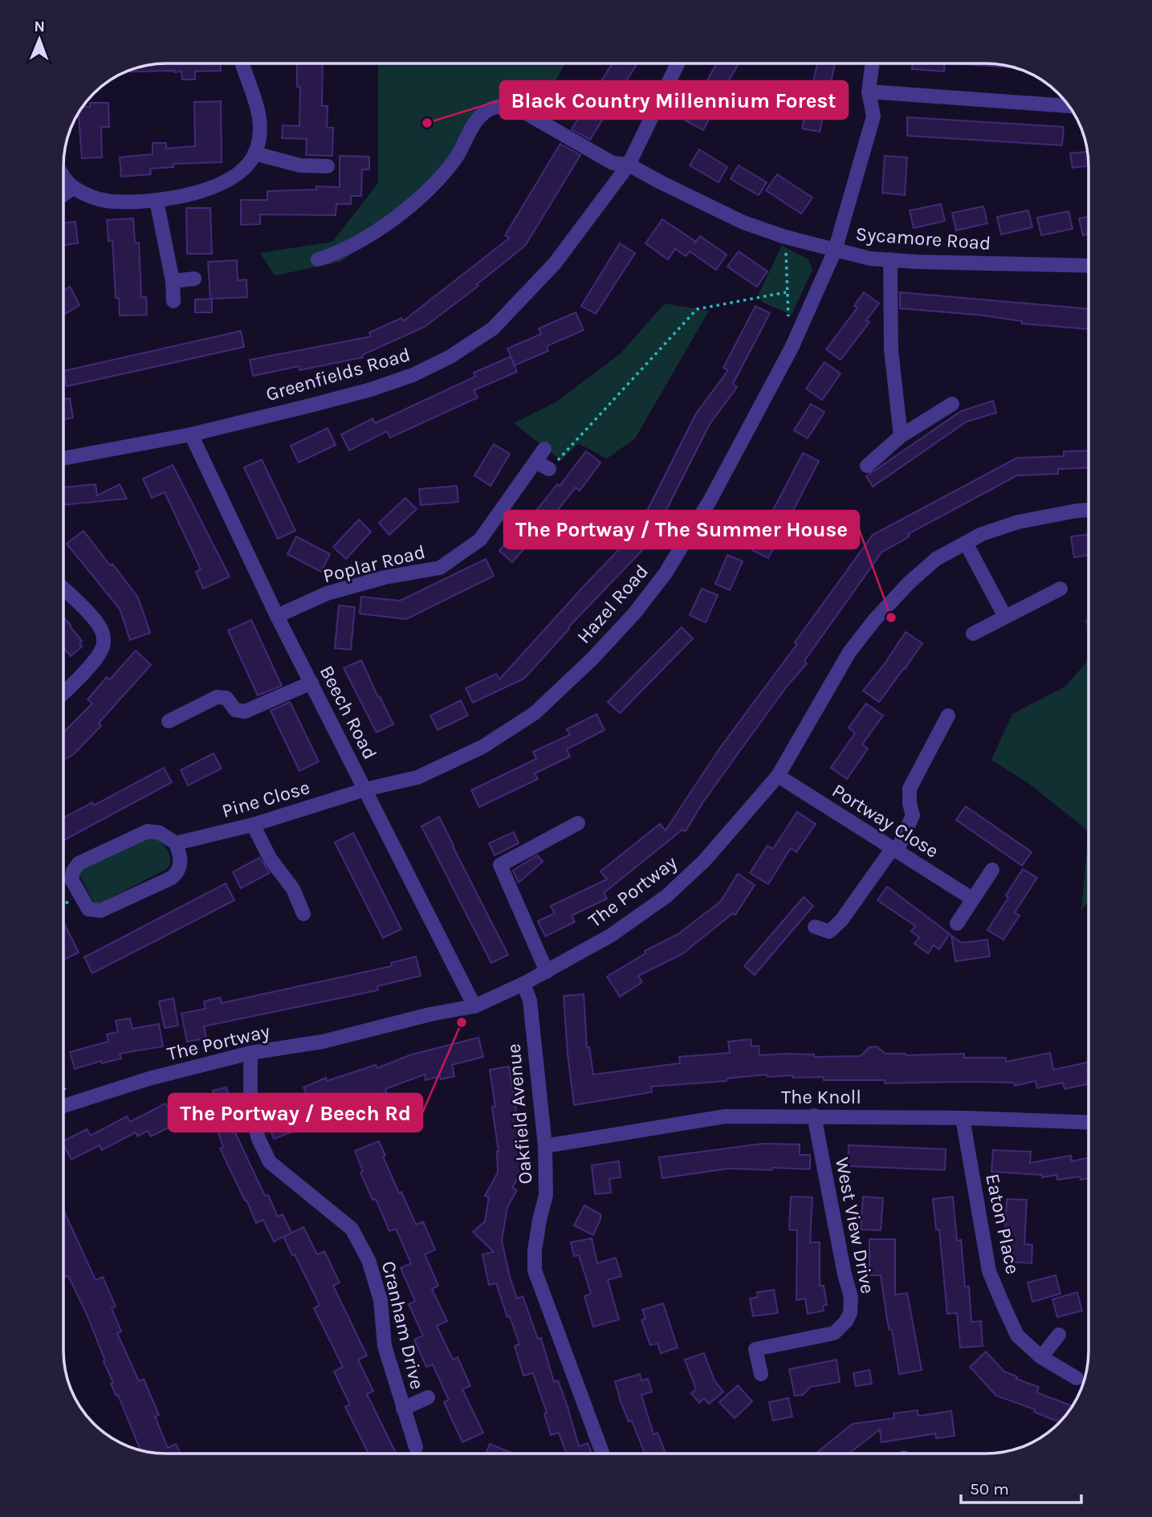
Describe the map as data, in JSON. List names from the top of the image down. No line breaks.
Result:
{"streets":{"street":["Sycamore Road","Greenfields Road","Poplar Road","Hazel Road","Beech Road","Pine Close","Portway Close","The Portway","The Knoll","Oakfield Avenue","Eaton Place","West View Drive","Cranham Drive"]},"crossings":[["Sycamore Road","Greenfields Road"],["Sycamore Road","Hazel Road"],["Greenfields Road","Beech Road"],["Poplar Road","Beech Road"],["Hazel Road","Beech Road"],["Hazel Road","Pine Close"],["Beech Road","Pine Close"],["Beech Road","The Portway"],["Portway Close","The Portway"],["The Portway","Oakfield Avenue"],["The Portway","Cranham Drive"],["The Knoll","Oakfield Avenue"],["The Knoll","Eaton Place"],["The Knoll","West View Drive"]],"places":["Black Country Millennium Forest","The Portway / The Summer House","The Portway / Beech Rd"],"scale_bar":"50 m","north":"top"}
